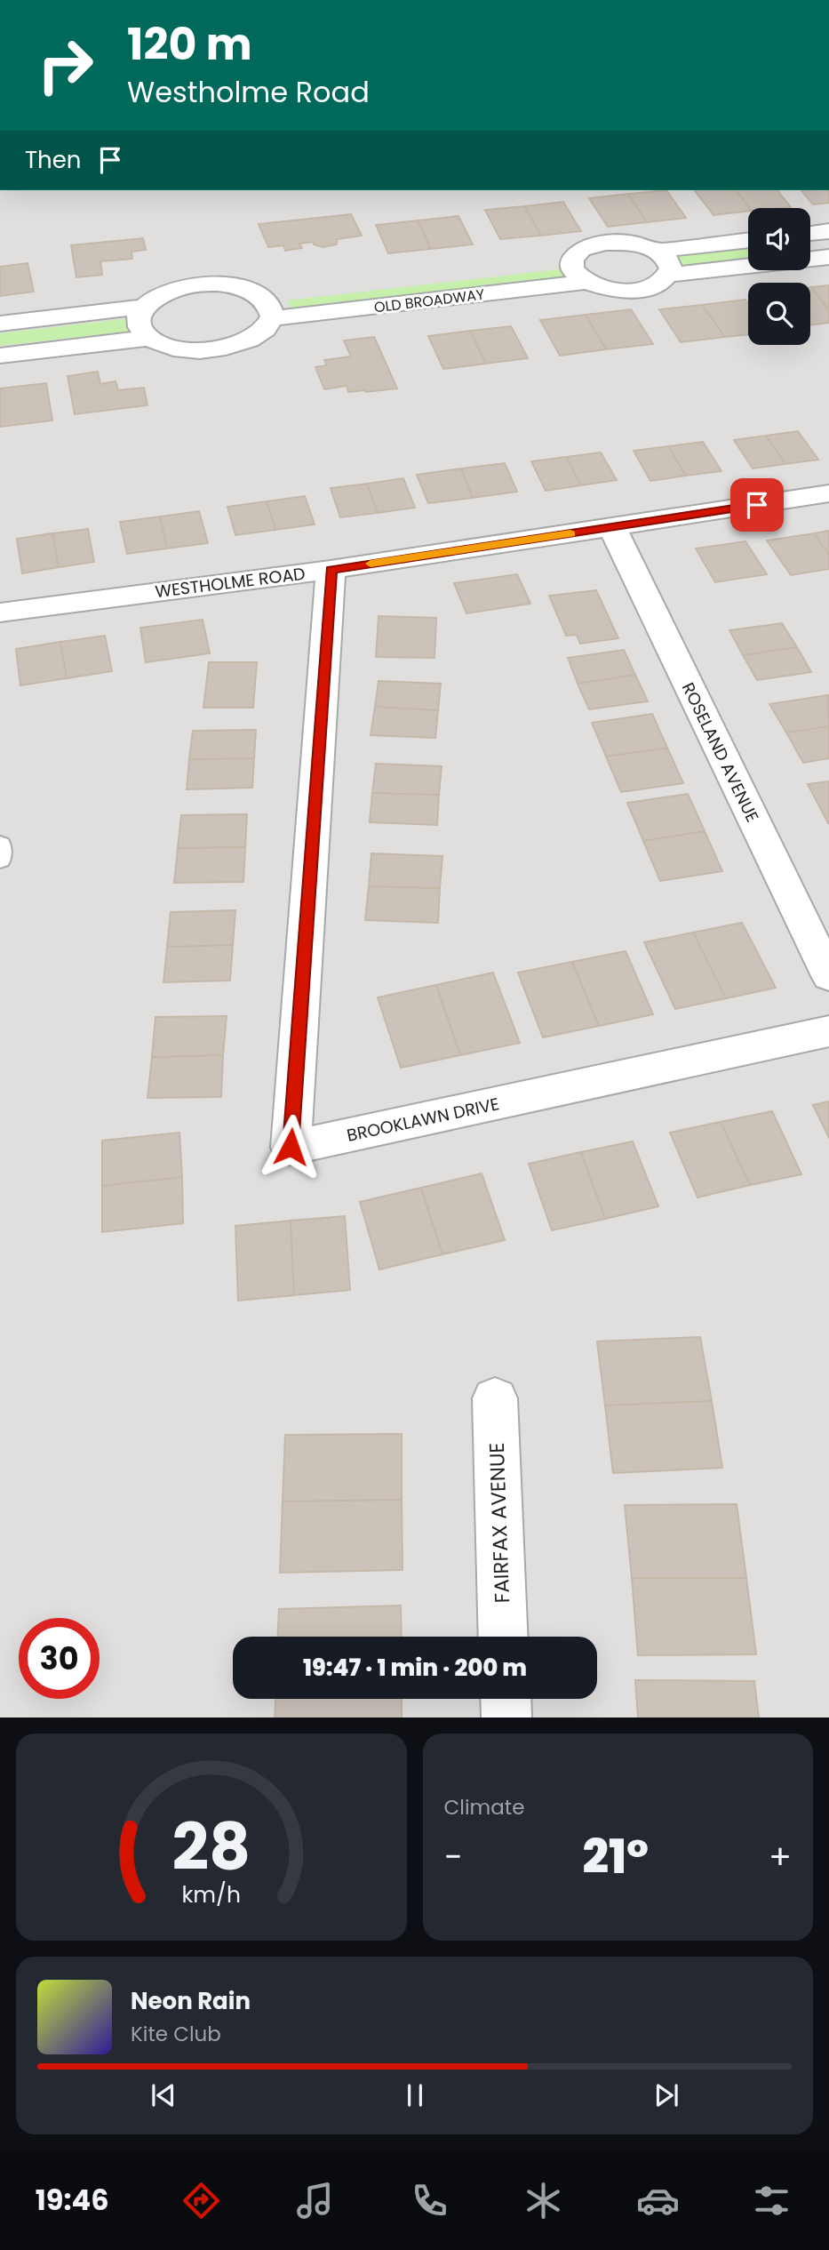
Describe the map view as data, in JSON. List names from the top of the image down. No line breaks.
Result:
{"streets":{"street":["OLD BROADWAY","WESTHOLME ROAD","ROSELAND AVENUE","BROOKLAWN DRIVE","FAIRFAX AVENUE"]},"crossings":[["WESTHOLME ROAD","ROSELAND AVENUE"],["WESTHOLME ROAD","BROOKLAWN DRIVE"]],"page":{"turn":["120 m","Westholme Road"],"then":"Then","limit":"30","trip":"19:47 · 1 min · 200 m","tile":"Climate","heat":["−","21°","+"],"song":["Neon Rain","Kite Club"],"tabs":"19:46","gauge":["28","km/h"]}}
